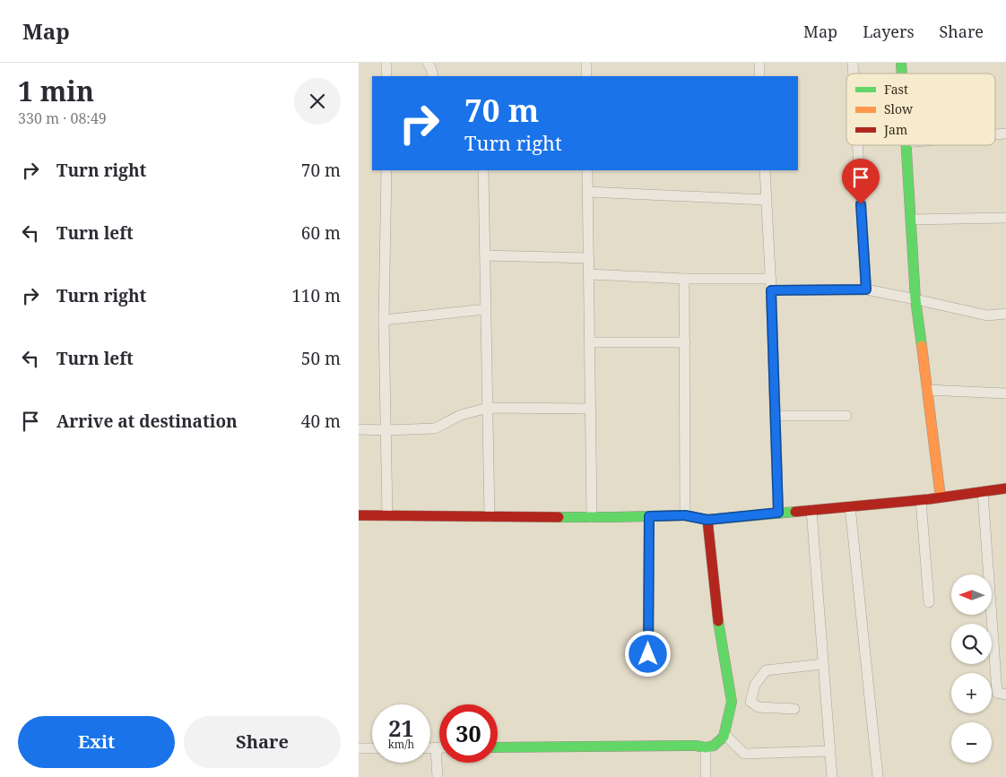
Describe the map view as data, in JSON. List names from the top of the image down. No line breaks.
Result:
{"legend":["Fast","Slow","Jam"],"north":"left","page":{"header":"Map","nav":["Map","Layers","Share"],"heading":["1 min","330 m · 08:49"],"turn":["70 m","Turn right"],"list":[{"name":"Turn right","value":"70 m"},{"name":"Turn left","value":"60 m"},{"name":"Turn right","value":"110 m"},{"name":"Turn left","value":"50 m"},{"name":"Arrive at destination","value":"40 m"}],"map_buttons":["+","−"],"speed":"21 km/h","limit":"30","buttons":["Exit","Share"]}}
